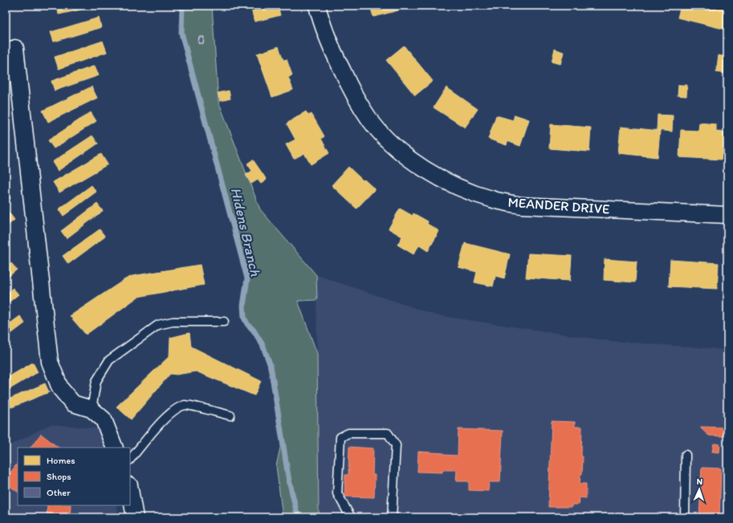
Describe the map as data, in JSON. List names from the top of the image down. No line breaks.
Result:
{"streets":{"street":["MEANDER DRIVE"]},"water":["Hidens Branch"],"legend":["Homes","Shops","Other"],"north":"top"}
